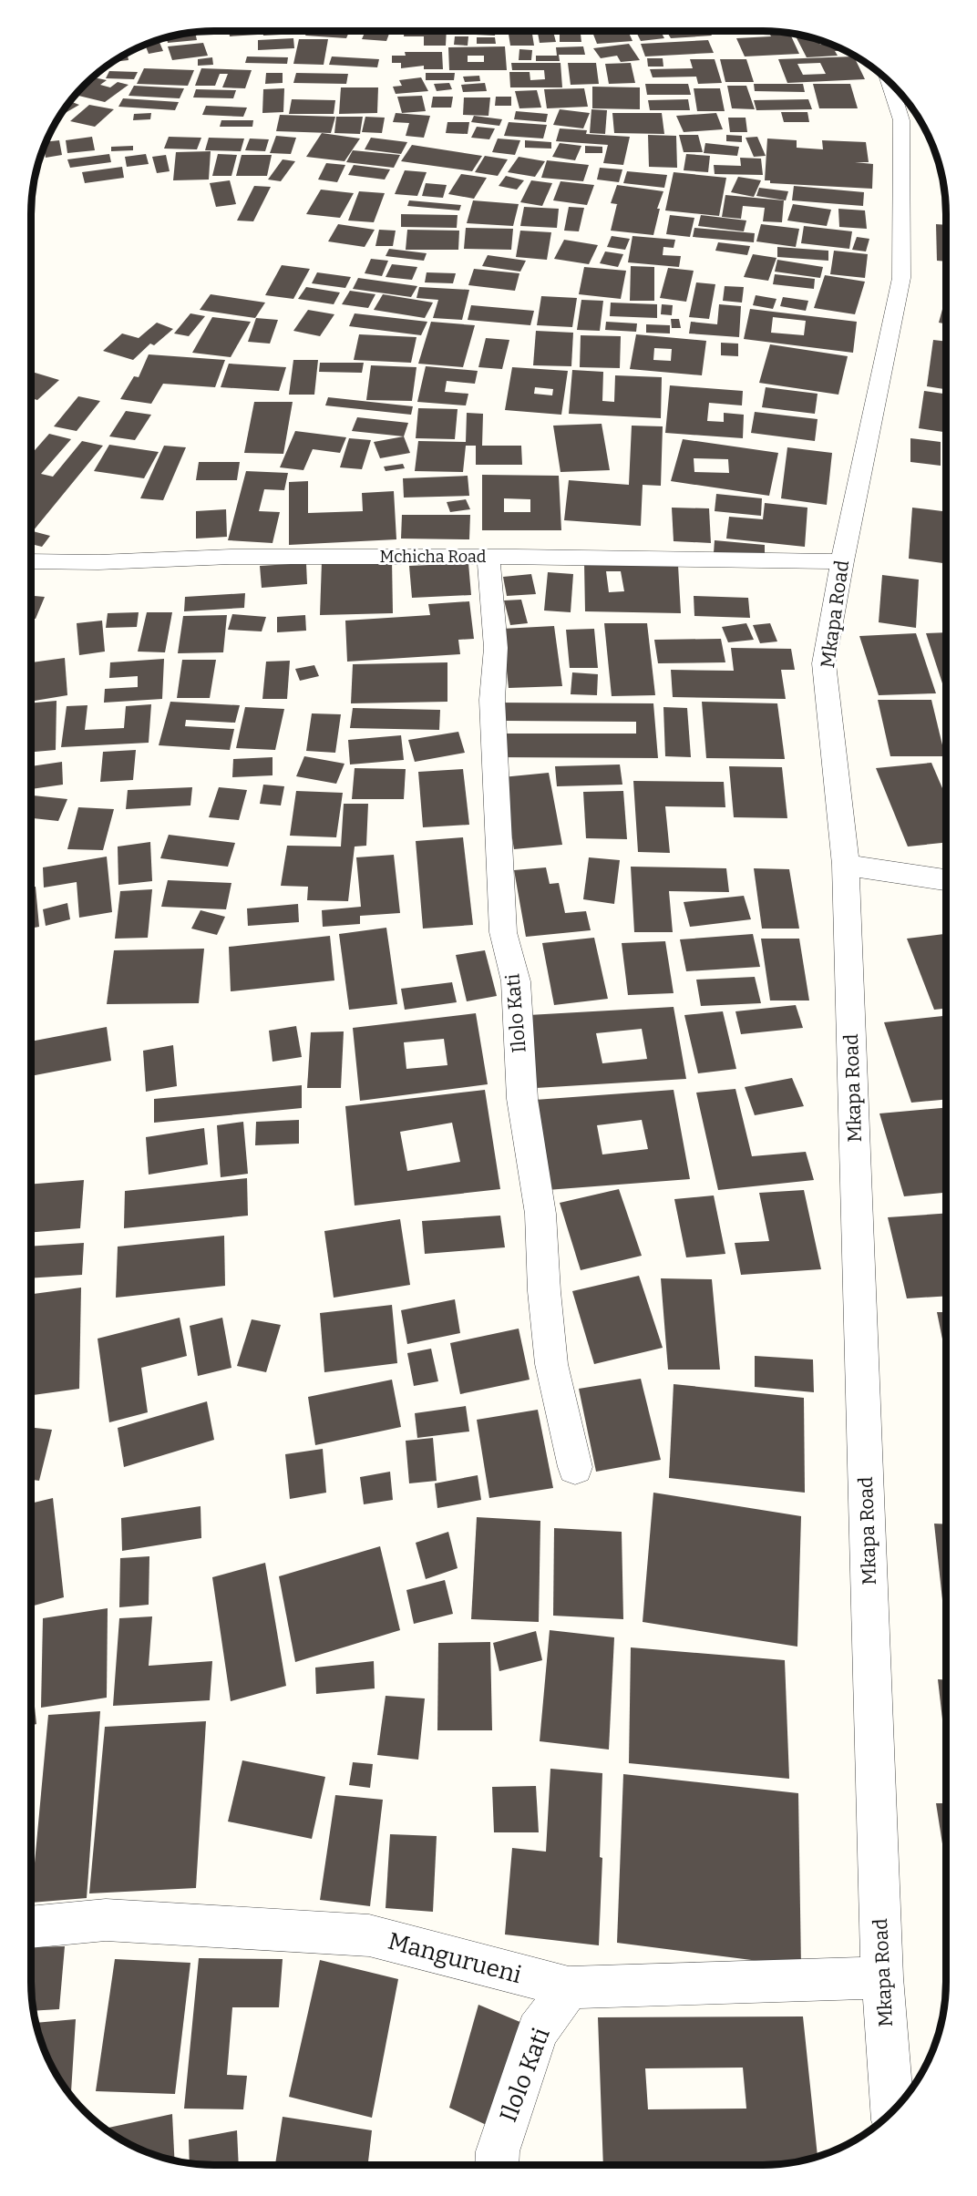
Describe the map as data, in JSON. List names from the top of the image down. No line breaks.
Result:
{"streets":{"street":["Mchicha Road","Mkapa Road","Ilolo Kati","Mangurueni"]},"crossings":[["Mchicha Road","Mkapa Road"],["Mchicha Road","Ilolo Kati"],["Mkapa Road","Mangurueni"],["Ilolo Kati","Mangurueni"]]}
